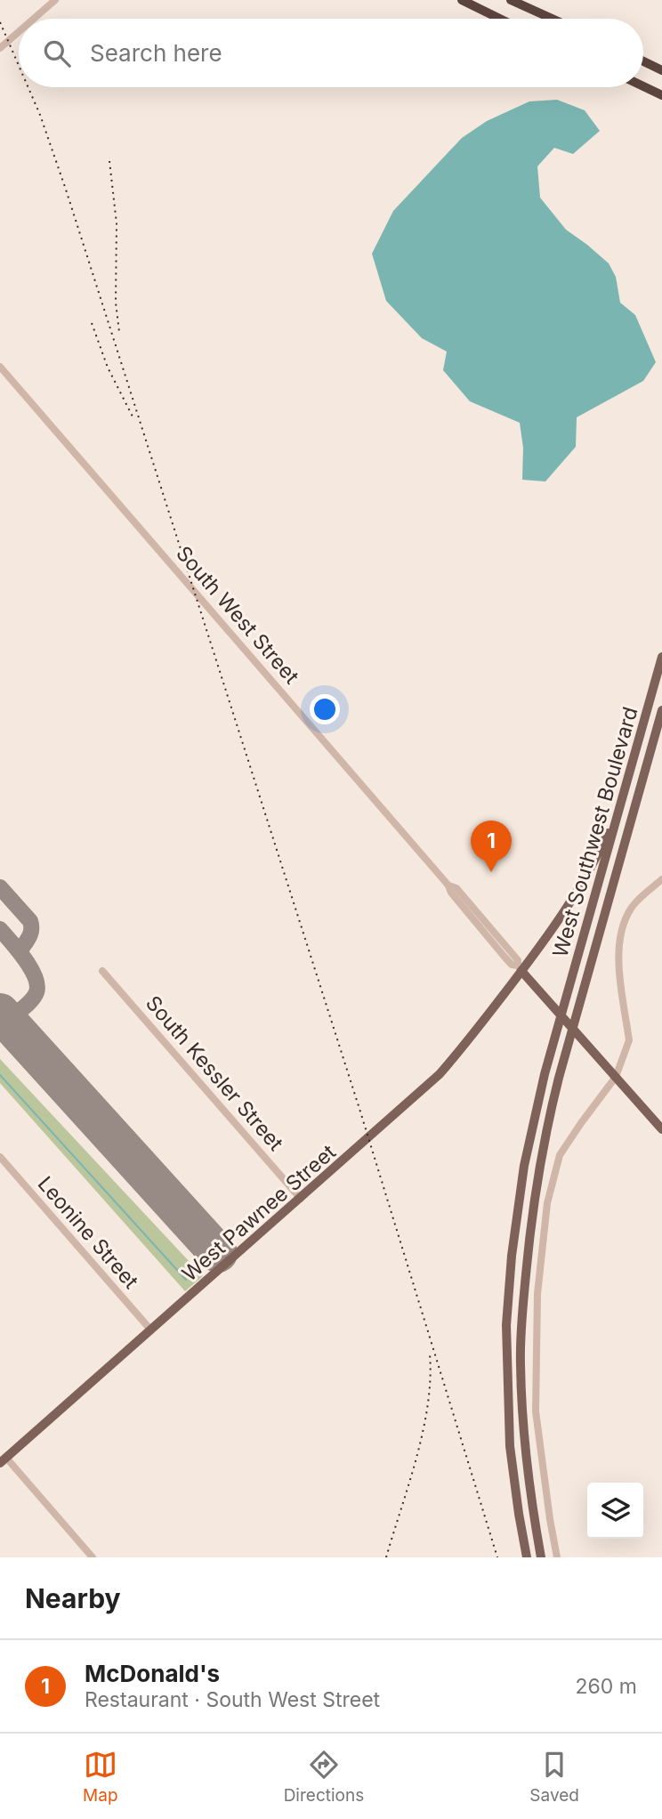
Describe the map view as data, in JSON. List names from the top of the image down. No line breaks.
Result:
{"streets":{"main road":["South West Street","West Southwest Boulevard","West Pawnee Street"],"street":["South Kessler Street","Leonine Street"]},"crossings":[["South West Street","West Southwest Boulevard"],["South West Street","West Pawnee Street"],["West Southwest Boulevard","West Pawnee Street"],["South Kessler Street","West Pawnee Street"],["West Pawnee Street","Leonine Street"]],"page":{"search":"Search here","pins":"1","heading":"Nearby","list":[{"mark":"1","name":"McDonald's","note":"Restaurant · South West Street","value":"260 m"}],"nav":["Map","Directions","Saved"]}}
